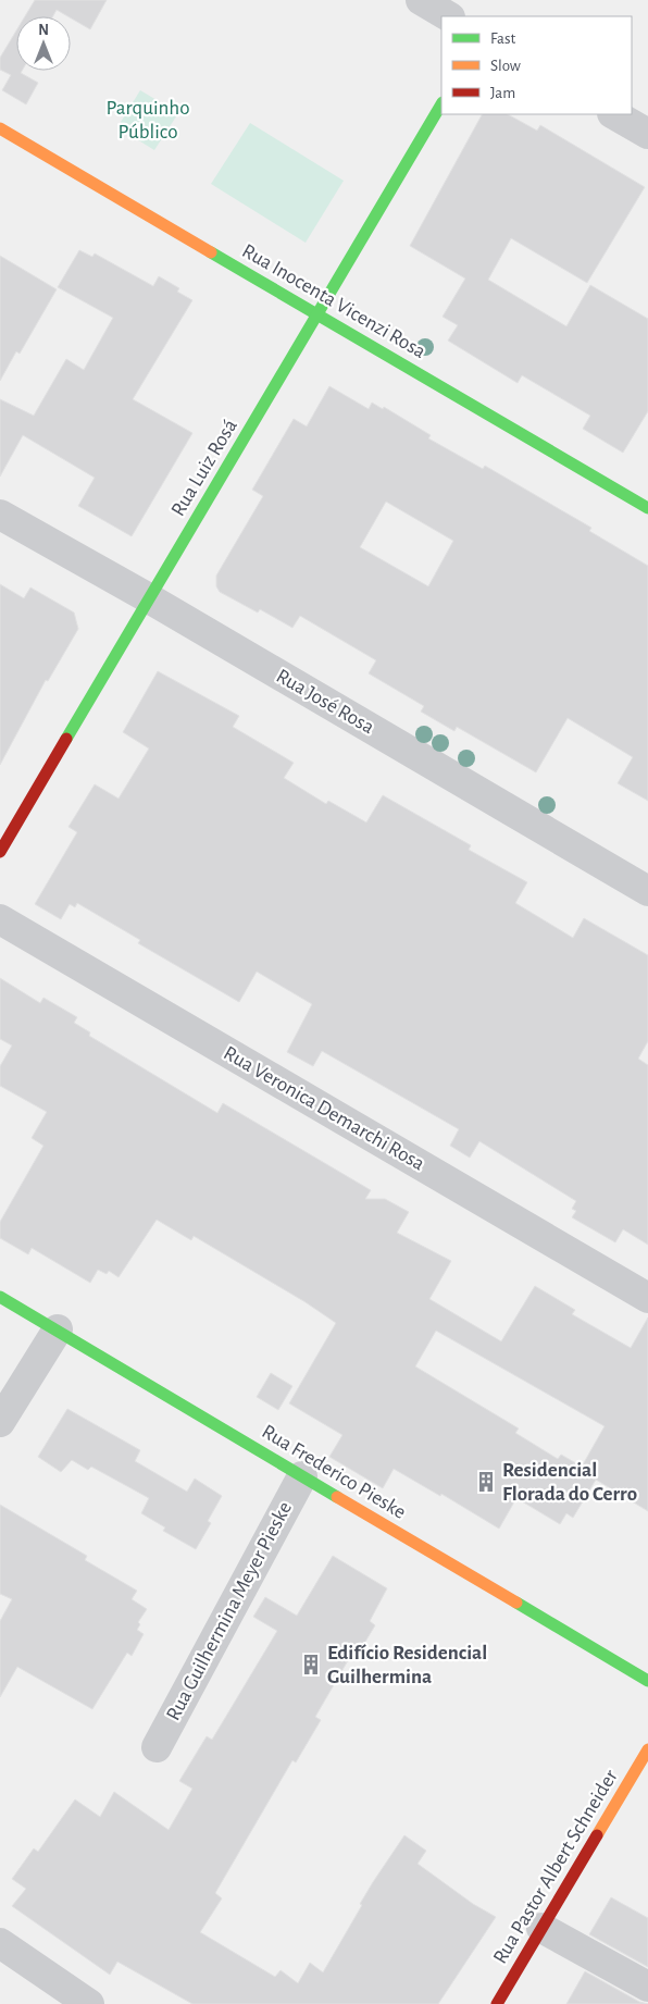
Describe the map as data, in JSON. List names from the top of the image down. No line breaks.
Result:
{"streets":{"street":["Rua Inocenta Vicenzi Rosa","Rua Luiz Rosá","Rua José Rosa","Rua Veronica Demarchi Rosa","Rua Frederico Pieske","Rua Guilhermina Meyer Pieske","Rua Pastor Albert Schneider"]},"crossings":[["Rua Inocenta Vicenzi Rosa","Rua Luiz Rosá"],["Rua Luiz Rosá","Rua José Rosa"],["Rua Frederico Pieske","Rua Guilhermina Meyer Pieske"]],"parks":["Parquinho Público"],"places":{"building":["Residencial Florada do Cerro","Edifício Residencial Guilhermina"]},"legend":["Fast","Slow","Jam"],"north":"top"}
